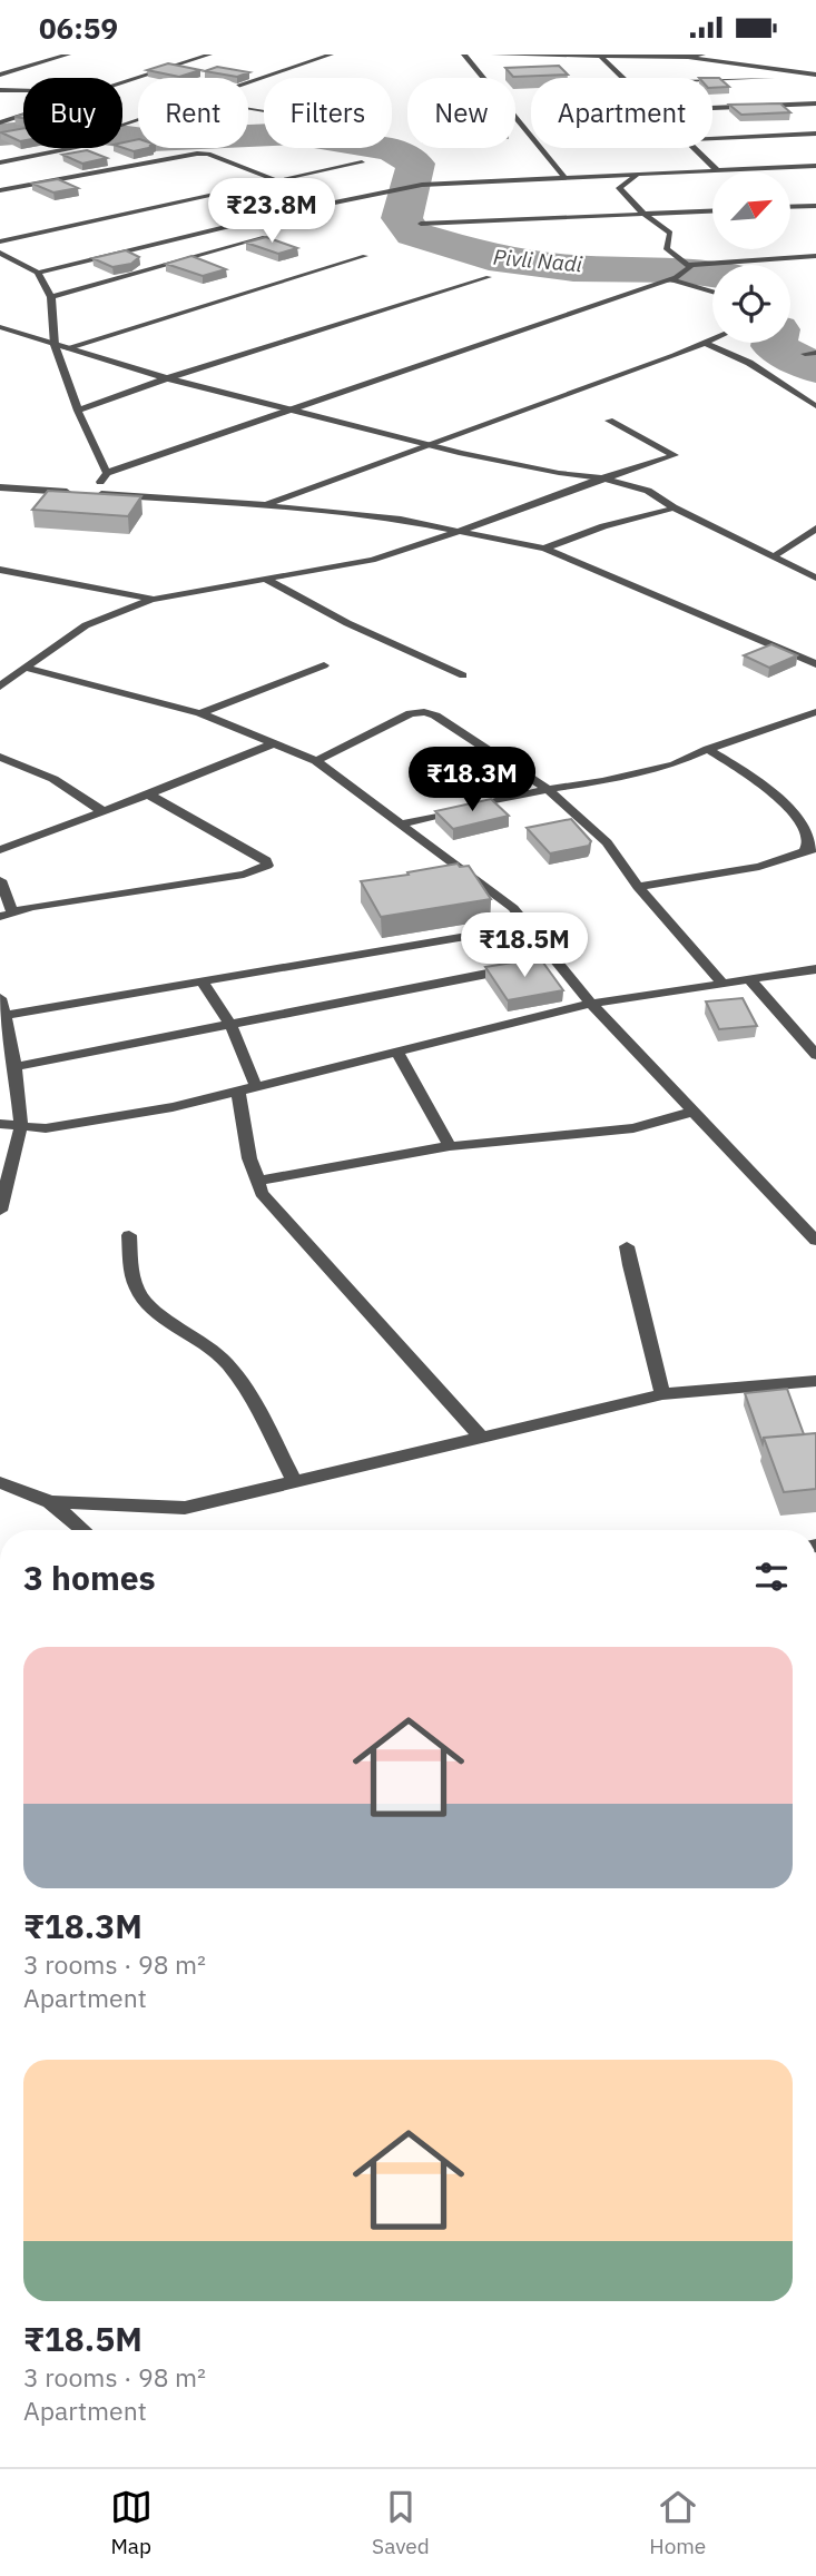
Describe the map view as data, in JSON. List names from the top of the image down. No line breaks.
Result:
{"water":["Pivli Nadi"],"north":"top right","page":{"status":"06:59","chip":["Buy","Rent","Filters","New","Apartment"],"price":["₹23.8M","₹18.3M","₹18.5M"],"heading":"3 homes","list":[{"name":"₹18.3M","note":"3 rooms · 98 m² · Apartment"},{"name":"₹18.5M","note":"3 rooms · 98 m² · Apartment"}],"tabs":["Map","Saved","Home"]}}
